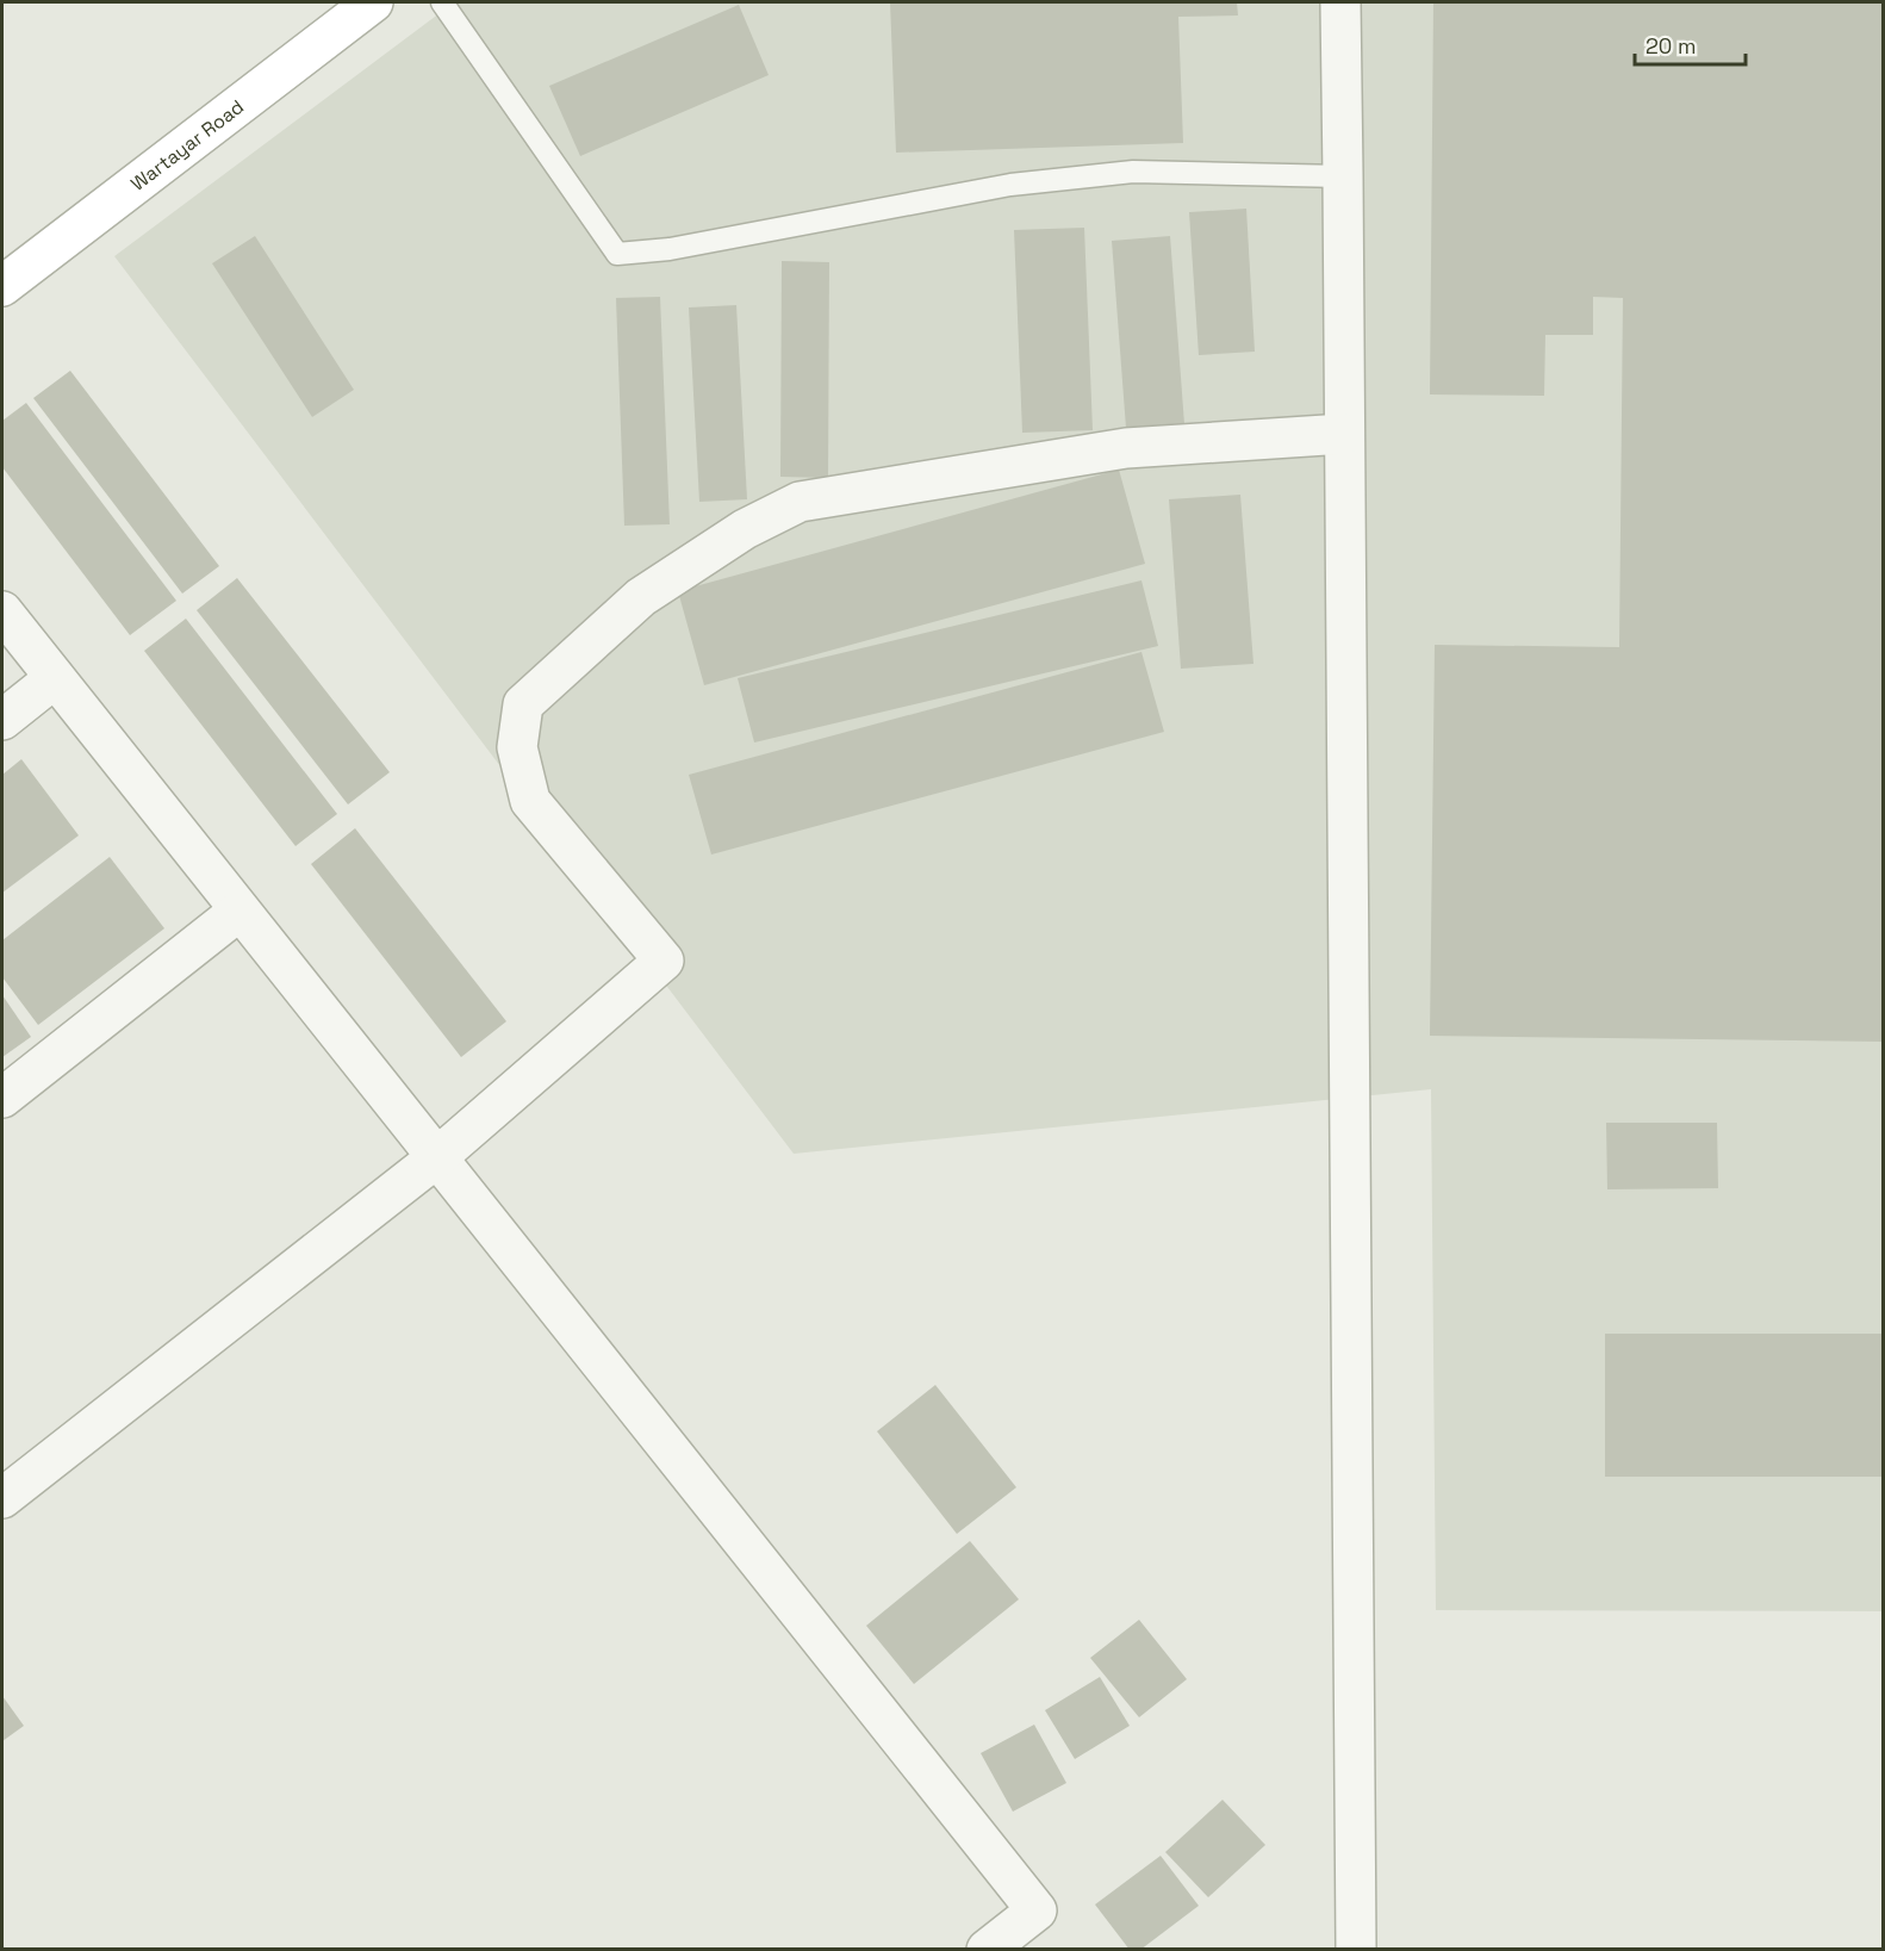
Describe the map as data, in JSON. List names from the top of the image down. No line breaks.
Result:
{"streets":{"street":["Wartayar Road"]},"scale_bar":"20 m"}
